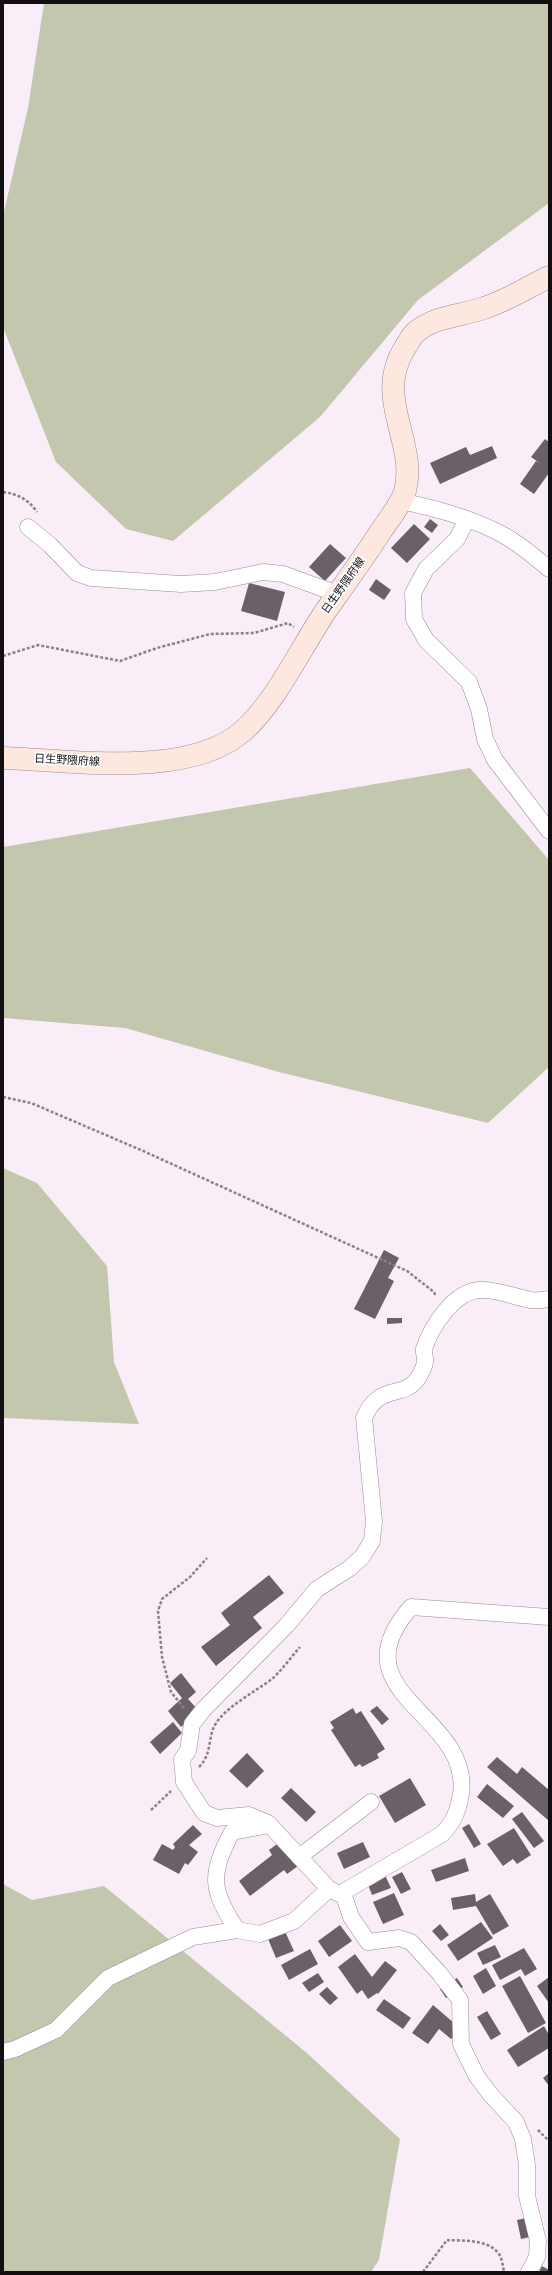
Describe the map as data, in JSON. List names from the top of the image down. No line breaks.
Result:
{"streets":{"main road":["日生野隈府線"]}}
